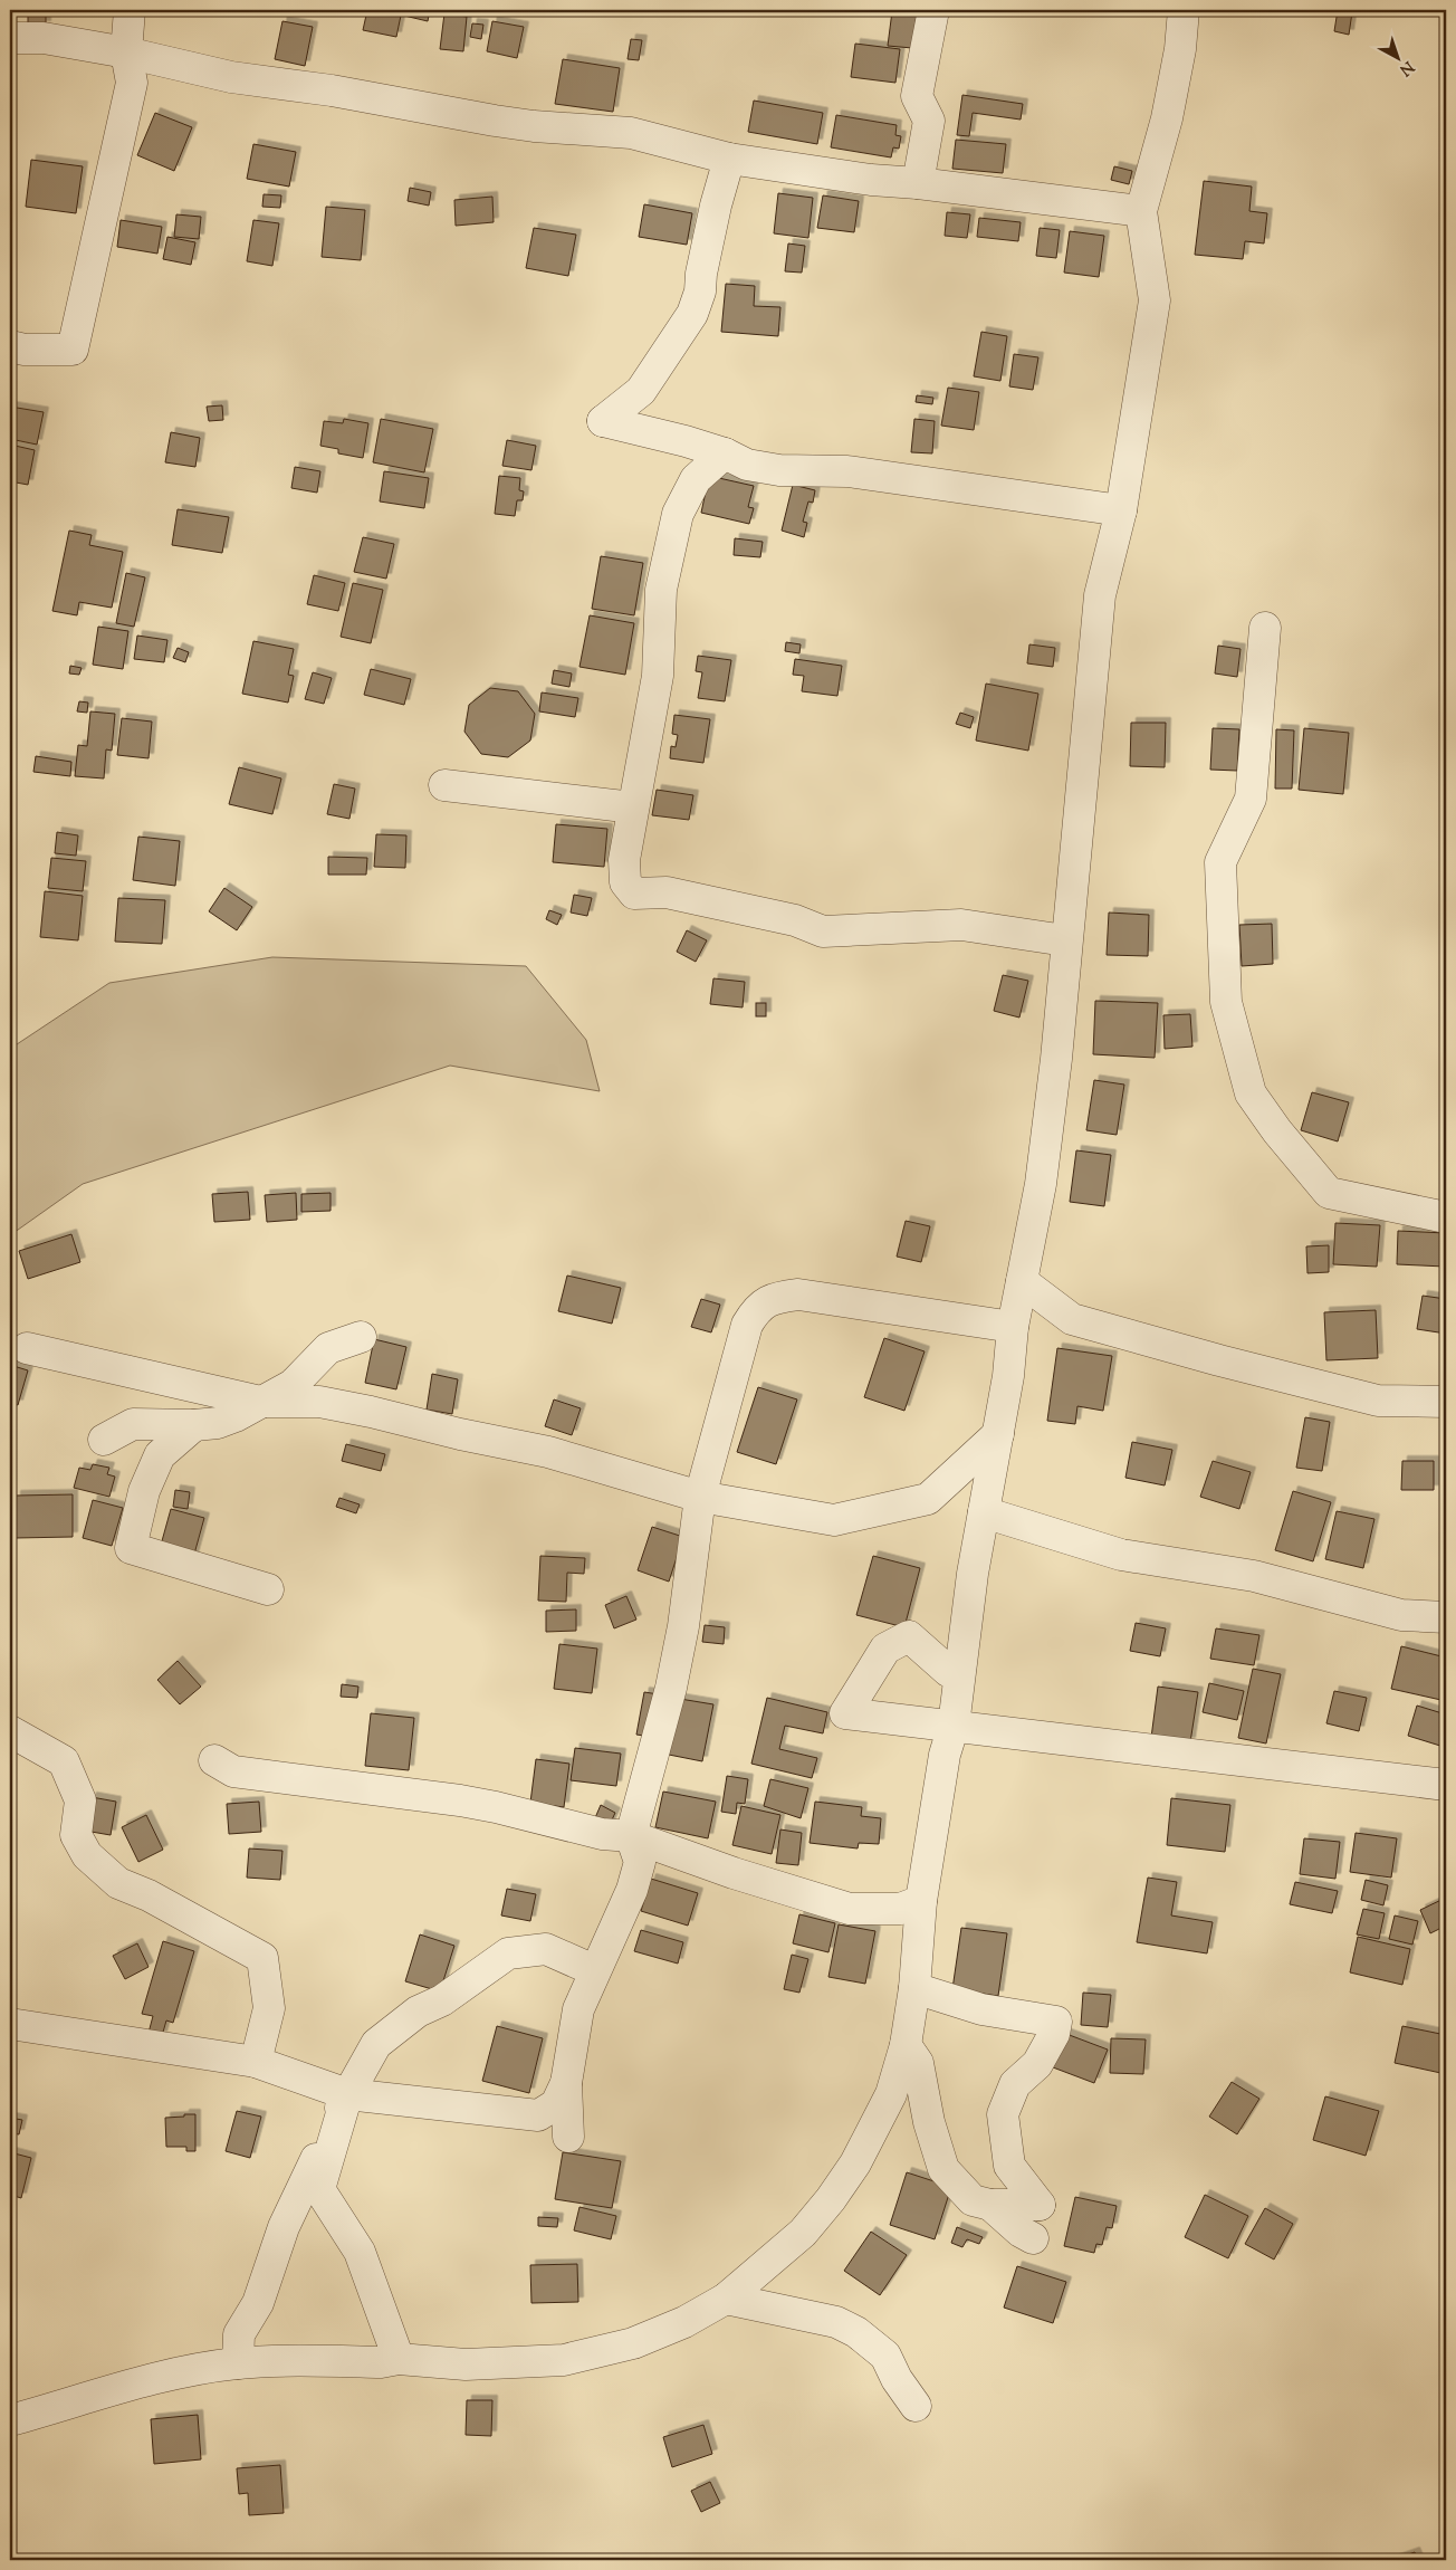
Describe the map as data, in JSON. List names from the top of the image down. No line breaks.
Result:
{"north":"bottom right"}
